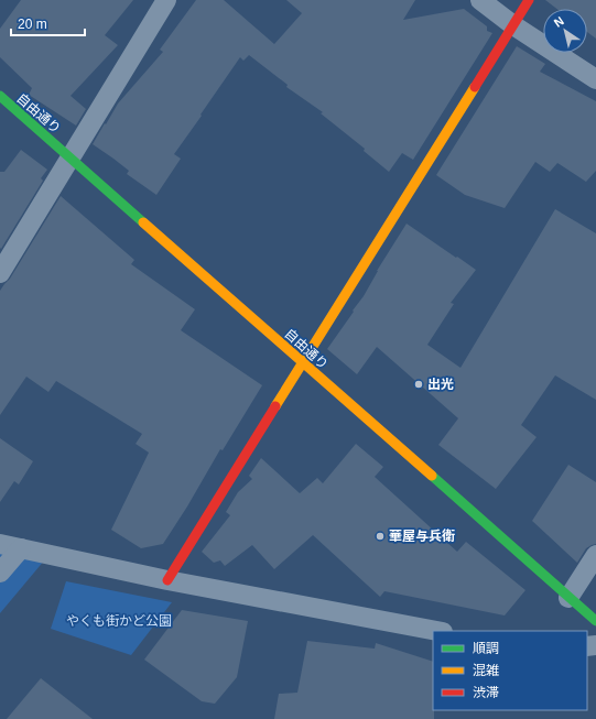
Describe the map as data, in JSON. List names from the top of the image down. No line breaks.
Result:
{"streets":{"main road":["自由通り"]},"parks":["やくも街かど公園"],"places":["出光","華屋与兵衛"],"legend":["順調","混雑","渋滞"],"scale_bar":"20 m","north":"top left"}
